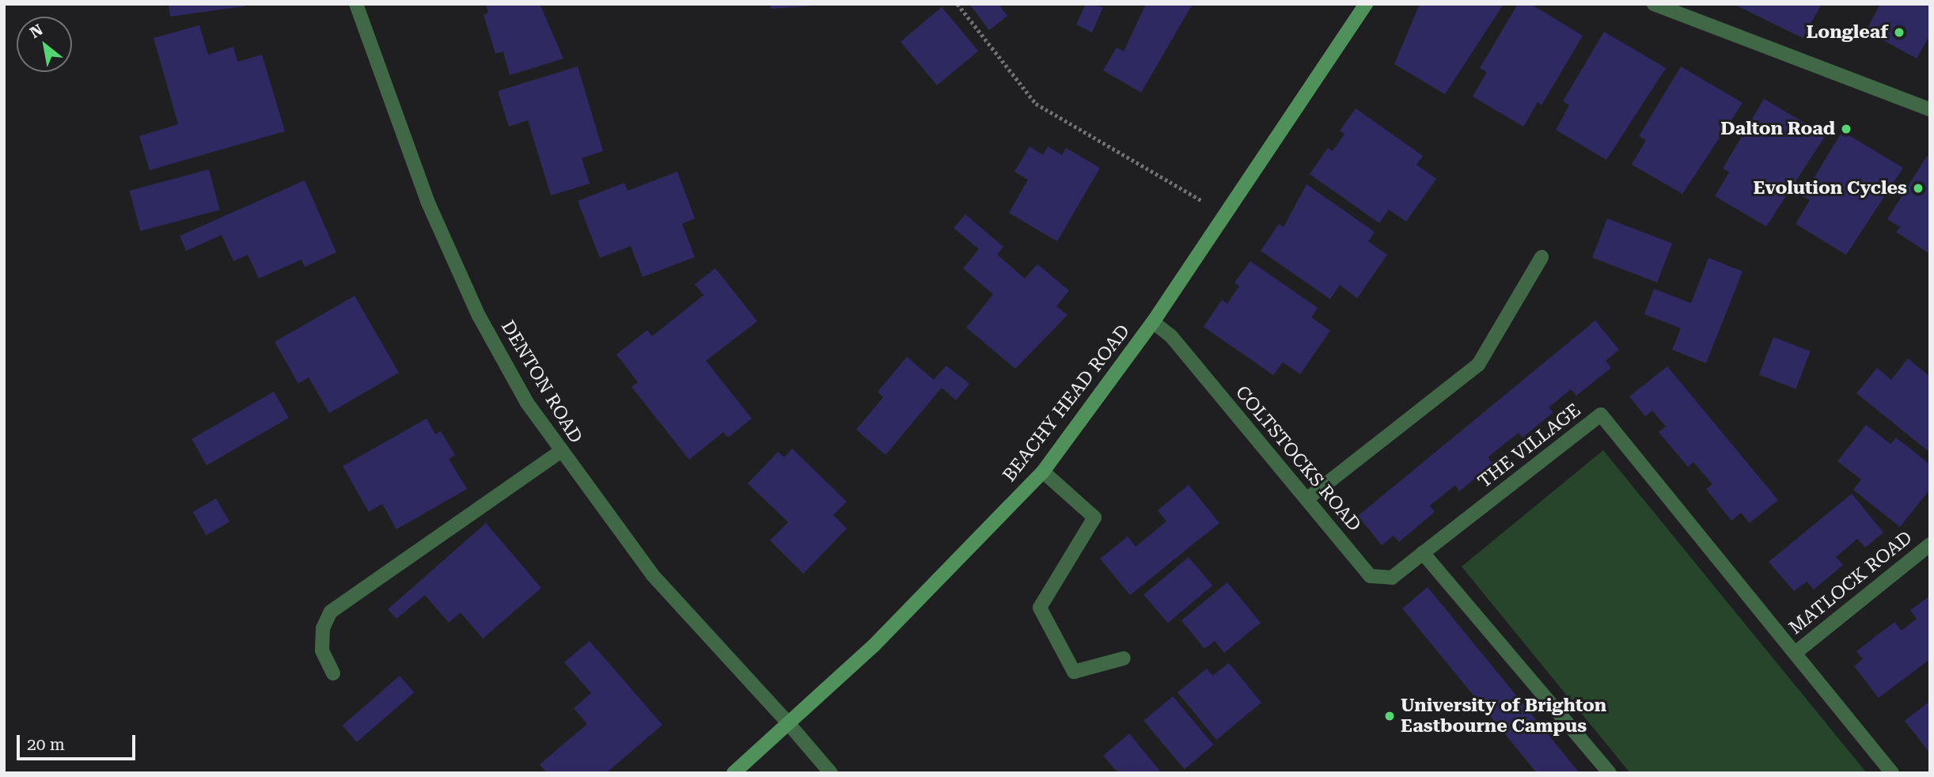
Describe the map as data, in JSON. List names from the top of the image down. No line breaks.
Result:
{"streets":{"street":["DENTON ROAD","BEACHY HEAD ROAD","THE VILLAGE","COLTSTOCKS ROAD","MATLOCK ROAD"]},"crossings":[["DENTON ROAD","BEACHY HEAD ROAD"],["BEACHY HEAD ROAD","COLTSTOCKS ROAD"],["THE VILLAGE","COLTSTOCKS ROAD"],["THE VILLAGE","MATLOCK ROAD"]],"places":["Longleaf","Dalton Road","Evolution Cycles","University of Brighton Eastbourne Campus"],"scale_bar":"20 m","north":"top left"}
